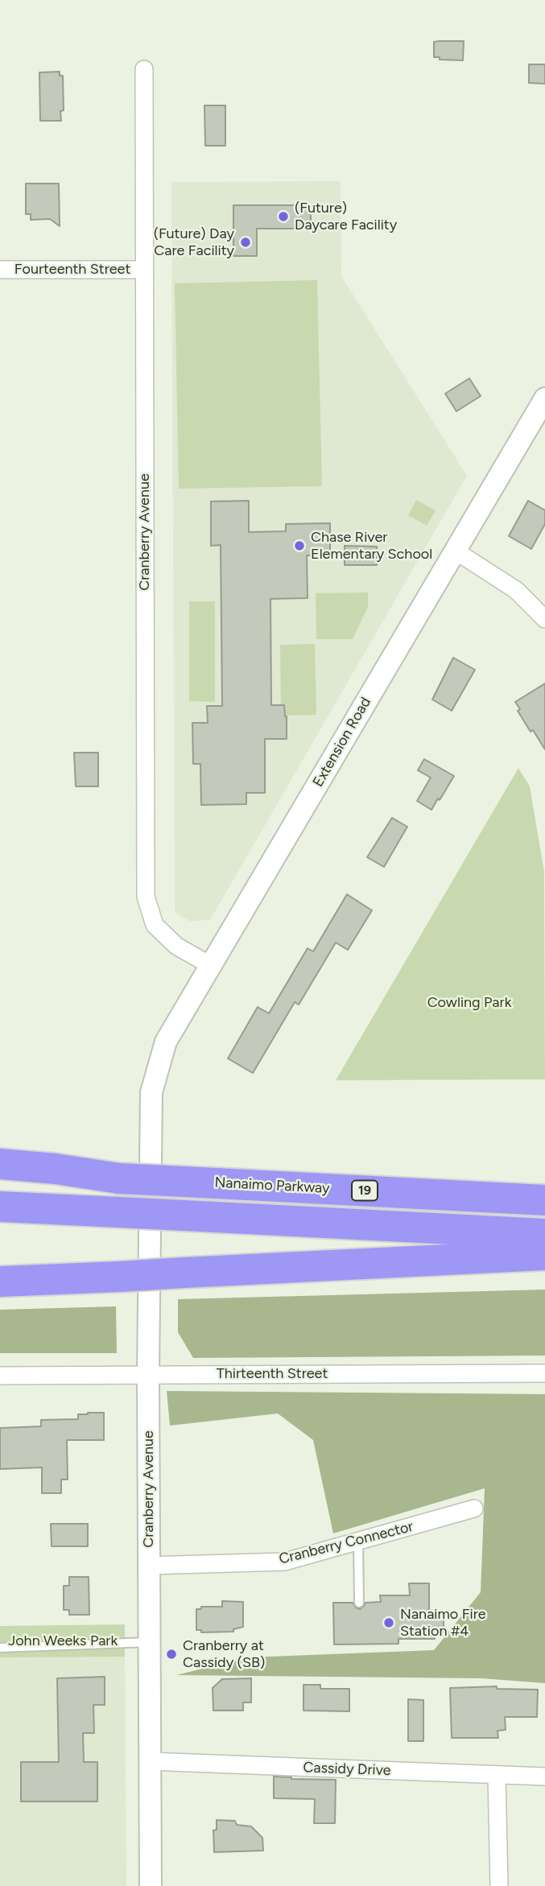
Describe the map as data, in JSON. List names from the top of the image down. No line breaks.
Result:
{"streets":{"highway":["Nanaimo Parkway","19"],"street":["Fourteenth Street","Cranberry Avenue","Extension Road","Thirteenth Street","Cranberry Connector","Cassidy Drive"]},"crossings":[["Fourteenth Street","Cranberry Avenue"],["Cranberry Avenue","Extension Road"],["Cranberry Avenue","Thirteenth Street"],["Cranberry Avenue","Cranberry Connector"],["Cranberry Avenue","Cassidy Drive"]],"parks":["Cowling Park","John Weeks Park"],"places":["(Future) Daycare Facility","(Future) Day Care Facility","Chase River Elementary School","Nanaimo Fire Station #4","Cranberry at Cassidy (SB)"]}
